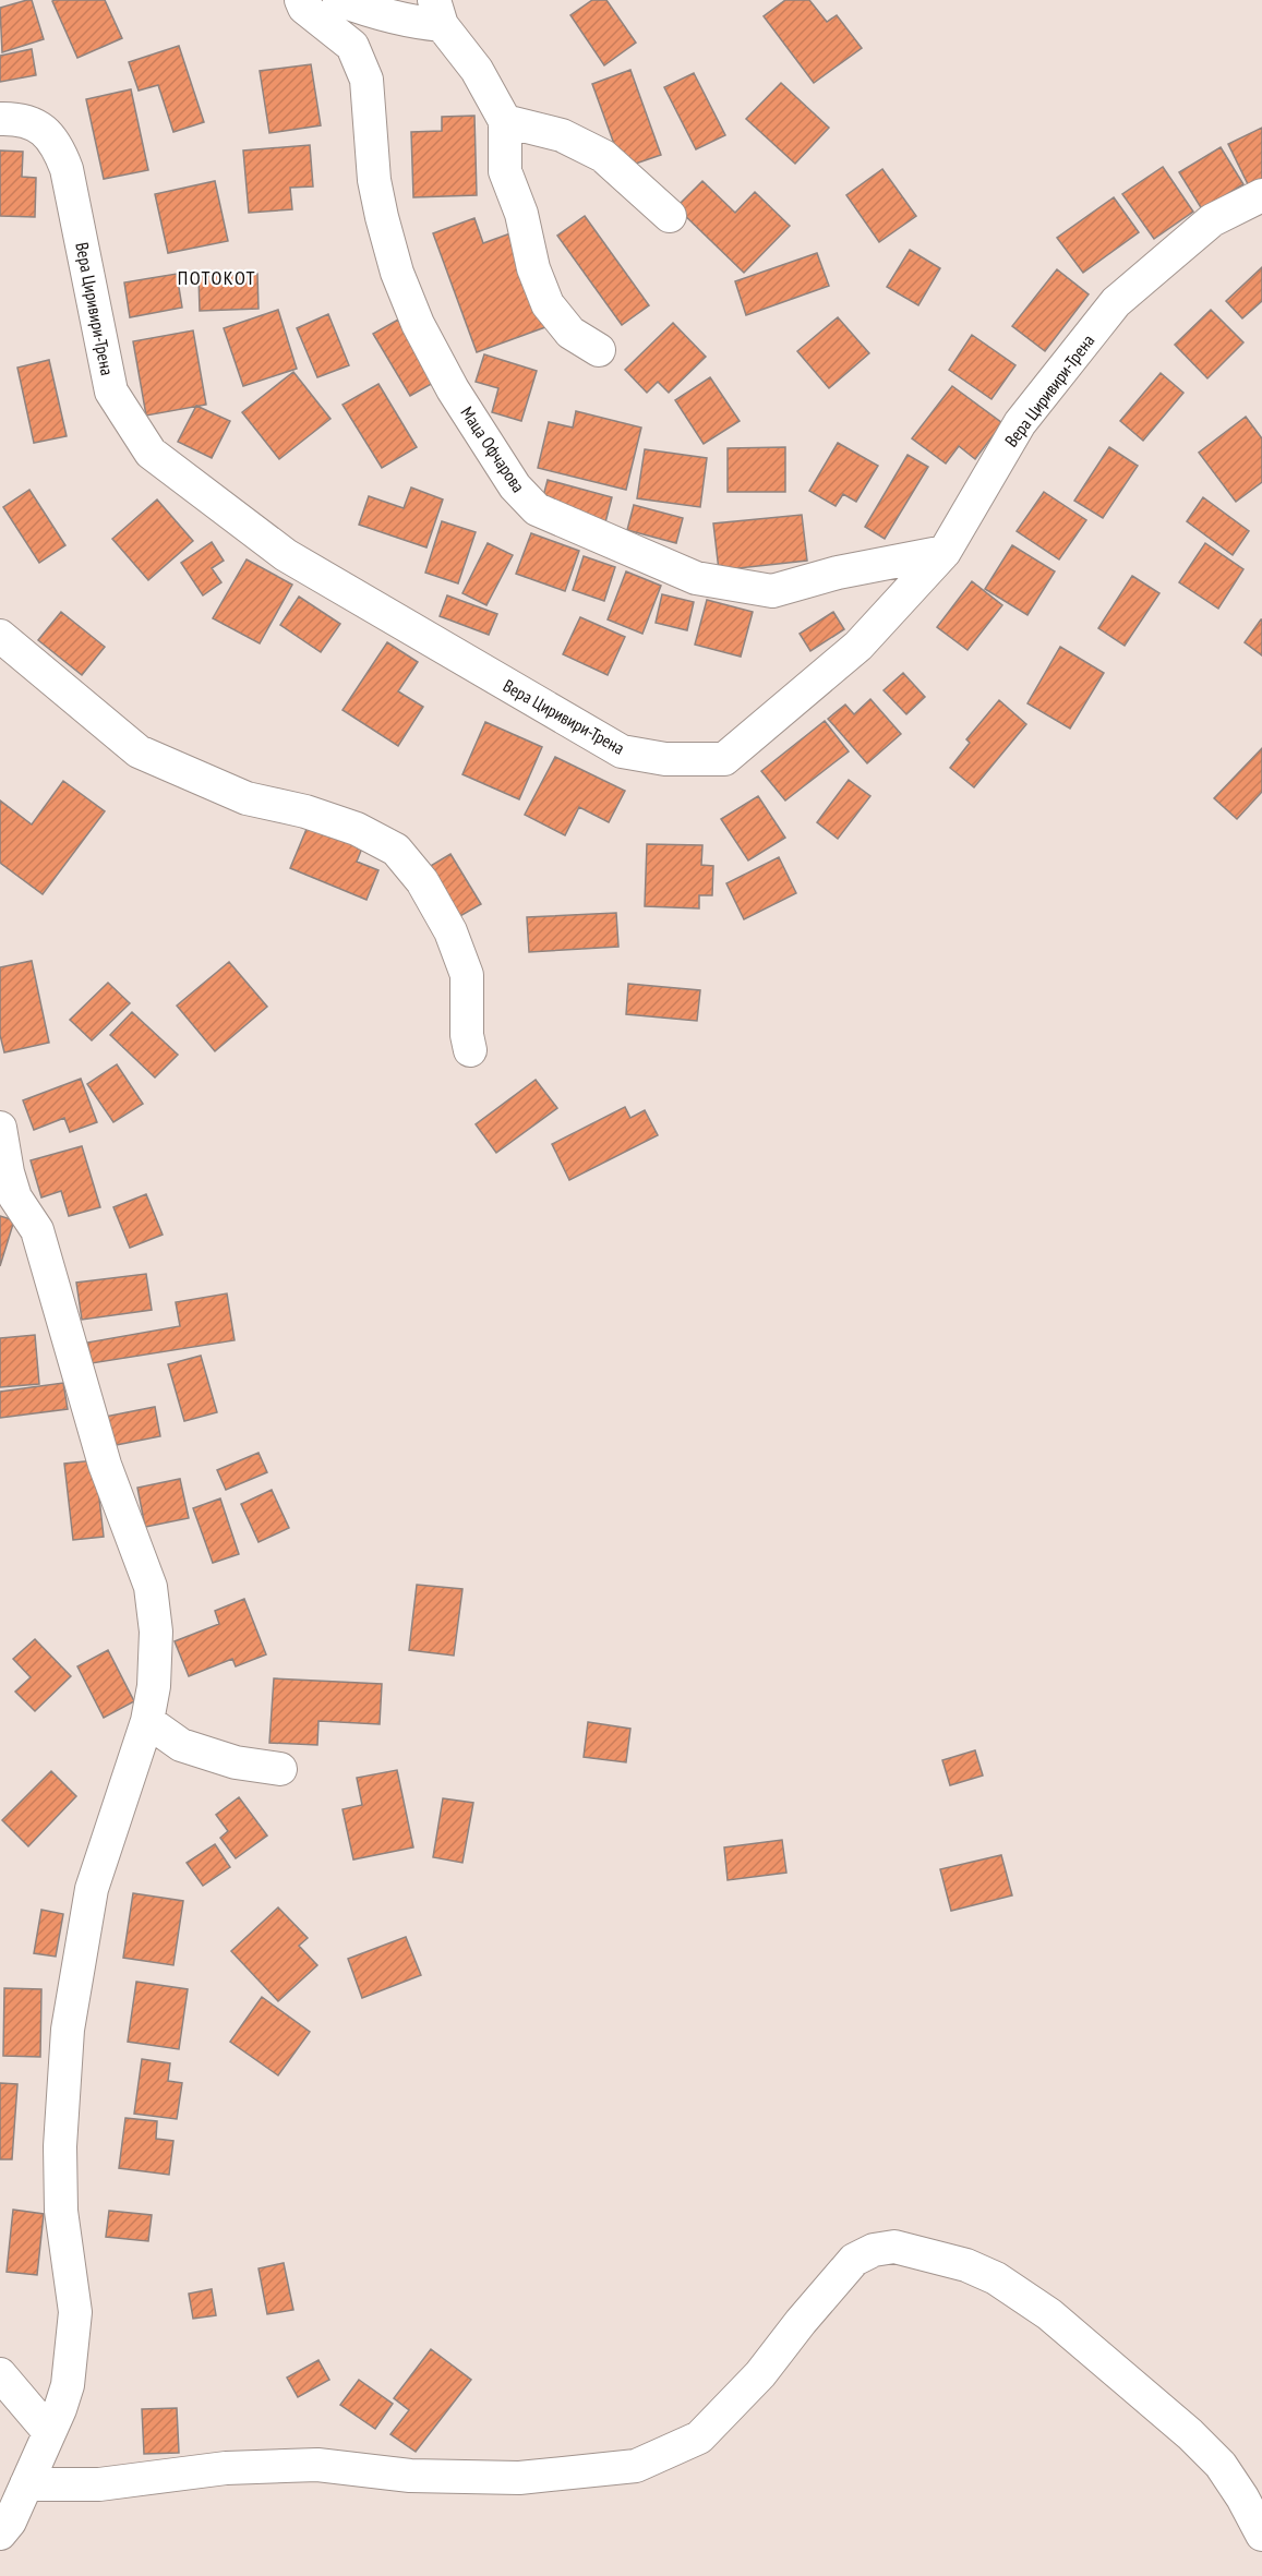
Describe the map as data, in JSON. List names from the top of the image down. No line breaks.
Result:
{"streets":{"street":["Вера Циривири-Трена","Маца Офчарова"]},"crossings":[["Вера Циривири-Трена","Маца Офчарова"]],"districts":["ПОТОКОТ"]}
